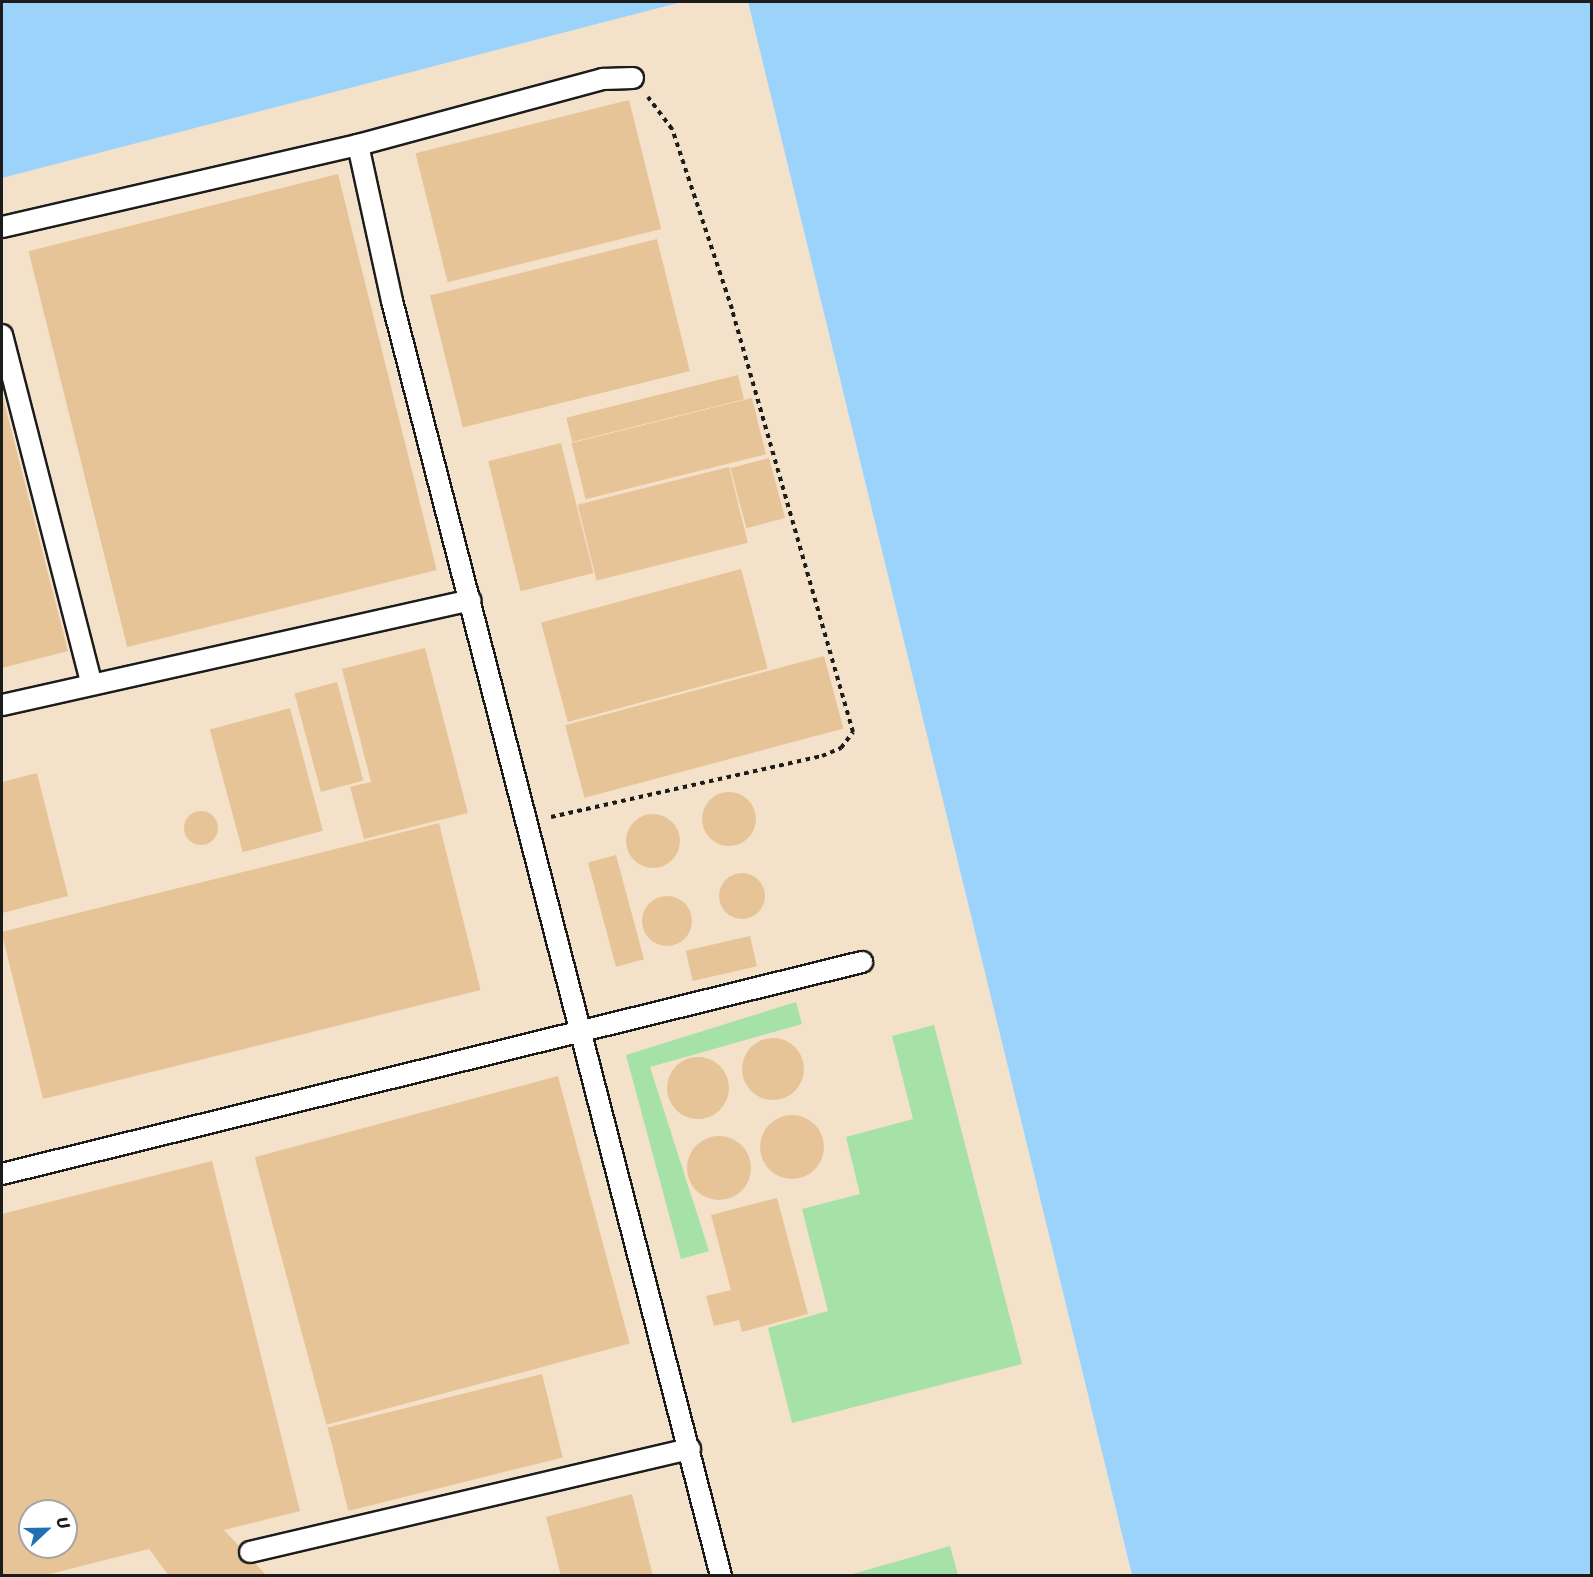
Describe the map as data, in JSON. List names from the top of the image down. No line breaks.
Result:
{"north":"right"}
